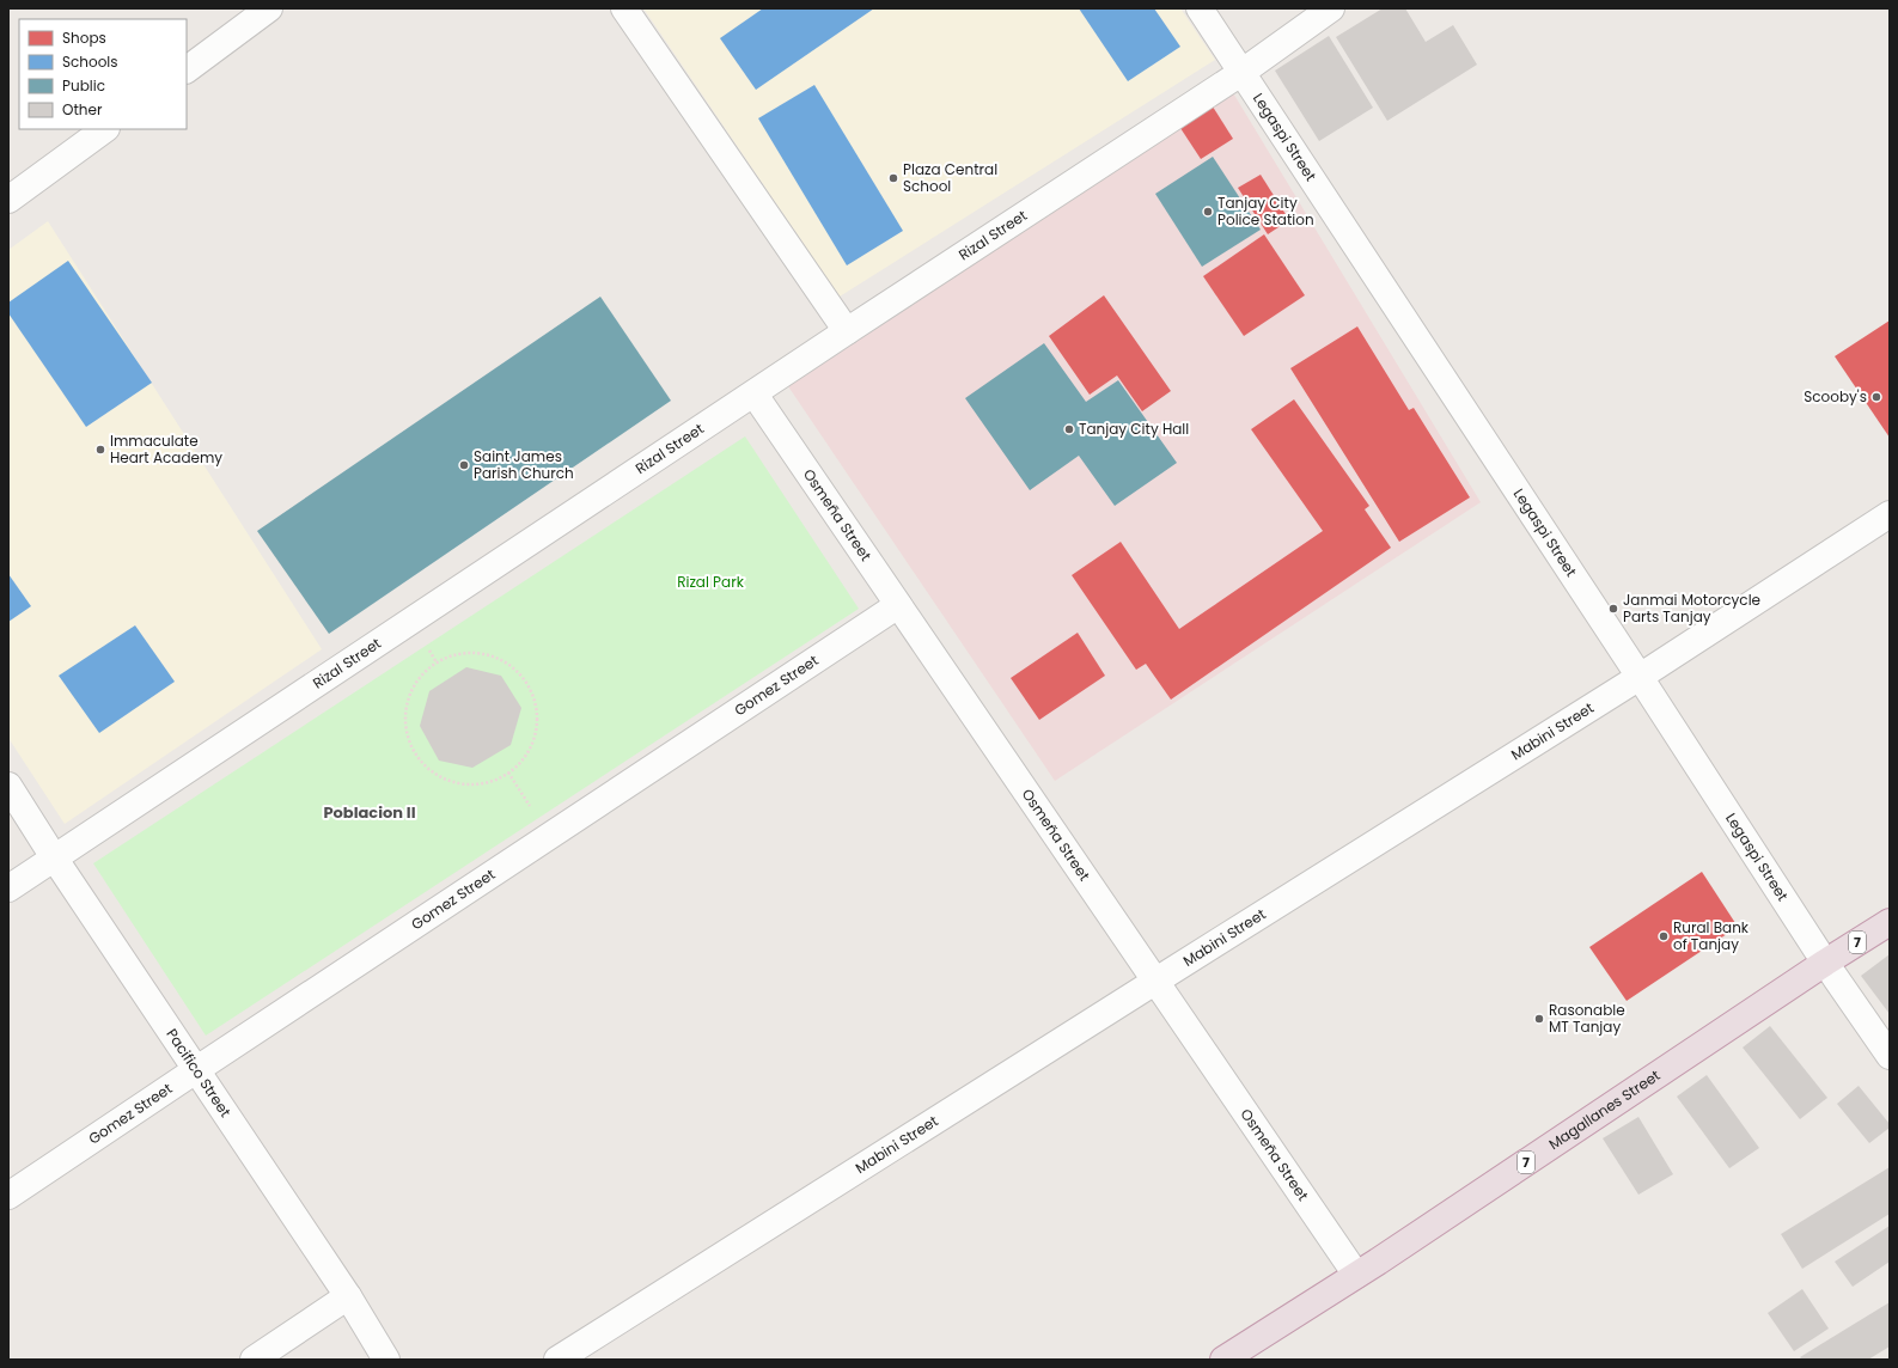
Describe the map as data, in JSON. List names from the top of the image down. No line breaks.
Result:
{"streets":{"highway":["7","Magallanes Street"],"street":["Legaspi Street","Rizal Street","Osmeña Street","Gomez Street","Mabini Street","Pacifico Street"]},"crossings":[["Legaspi Street","Rizal Street"],["Legaspi Street","Mabini Street"],["Legaspi Street","Magallanes Street"],["Rizal Street","Osmeña Street"],["Rizal Street","Pacifico Street"],["Osmeña Street","Gomez Street"],["Osmeña Street","Mabini Street"],["Osmeña Street","Magallanes Street"],["Gomez Street","Pacifico Street"]],"districts":["Poblacion II"],"parks":["Rizal Park"],"places":["Plaza Central School","Tanjay City Police Station","Scooby's","Tanjay City Hall","Immaculate Heart Academy","Saint James Parish Church","Janmai Motorcycle Parts Tanjay","Rural Bank of Tanjay","Rasonable MT Tanjay"],"legend":["Shops","Schools","Public","Other"]}
